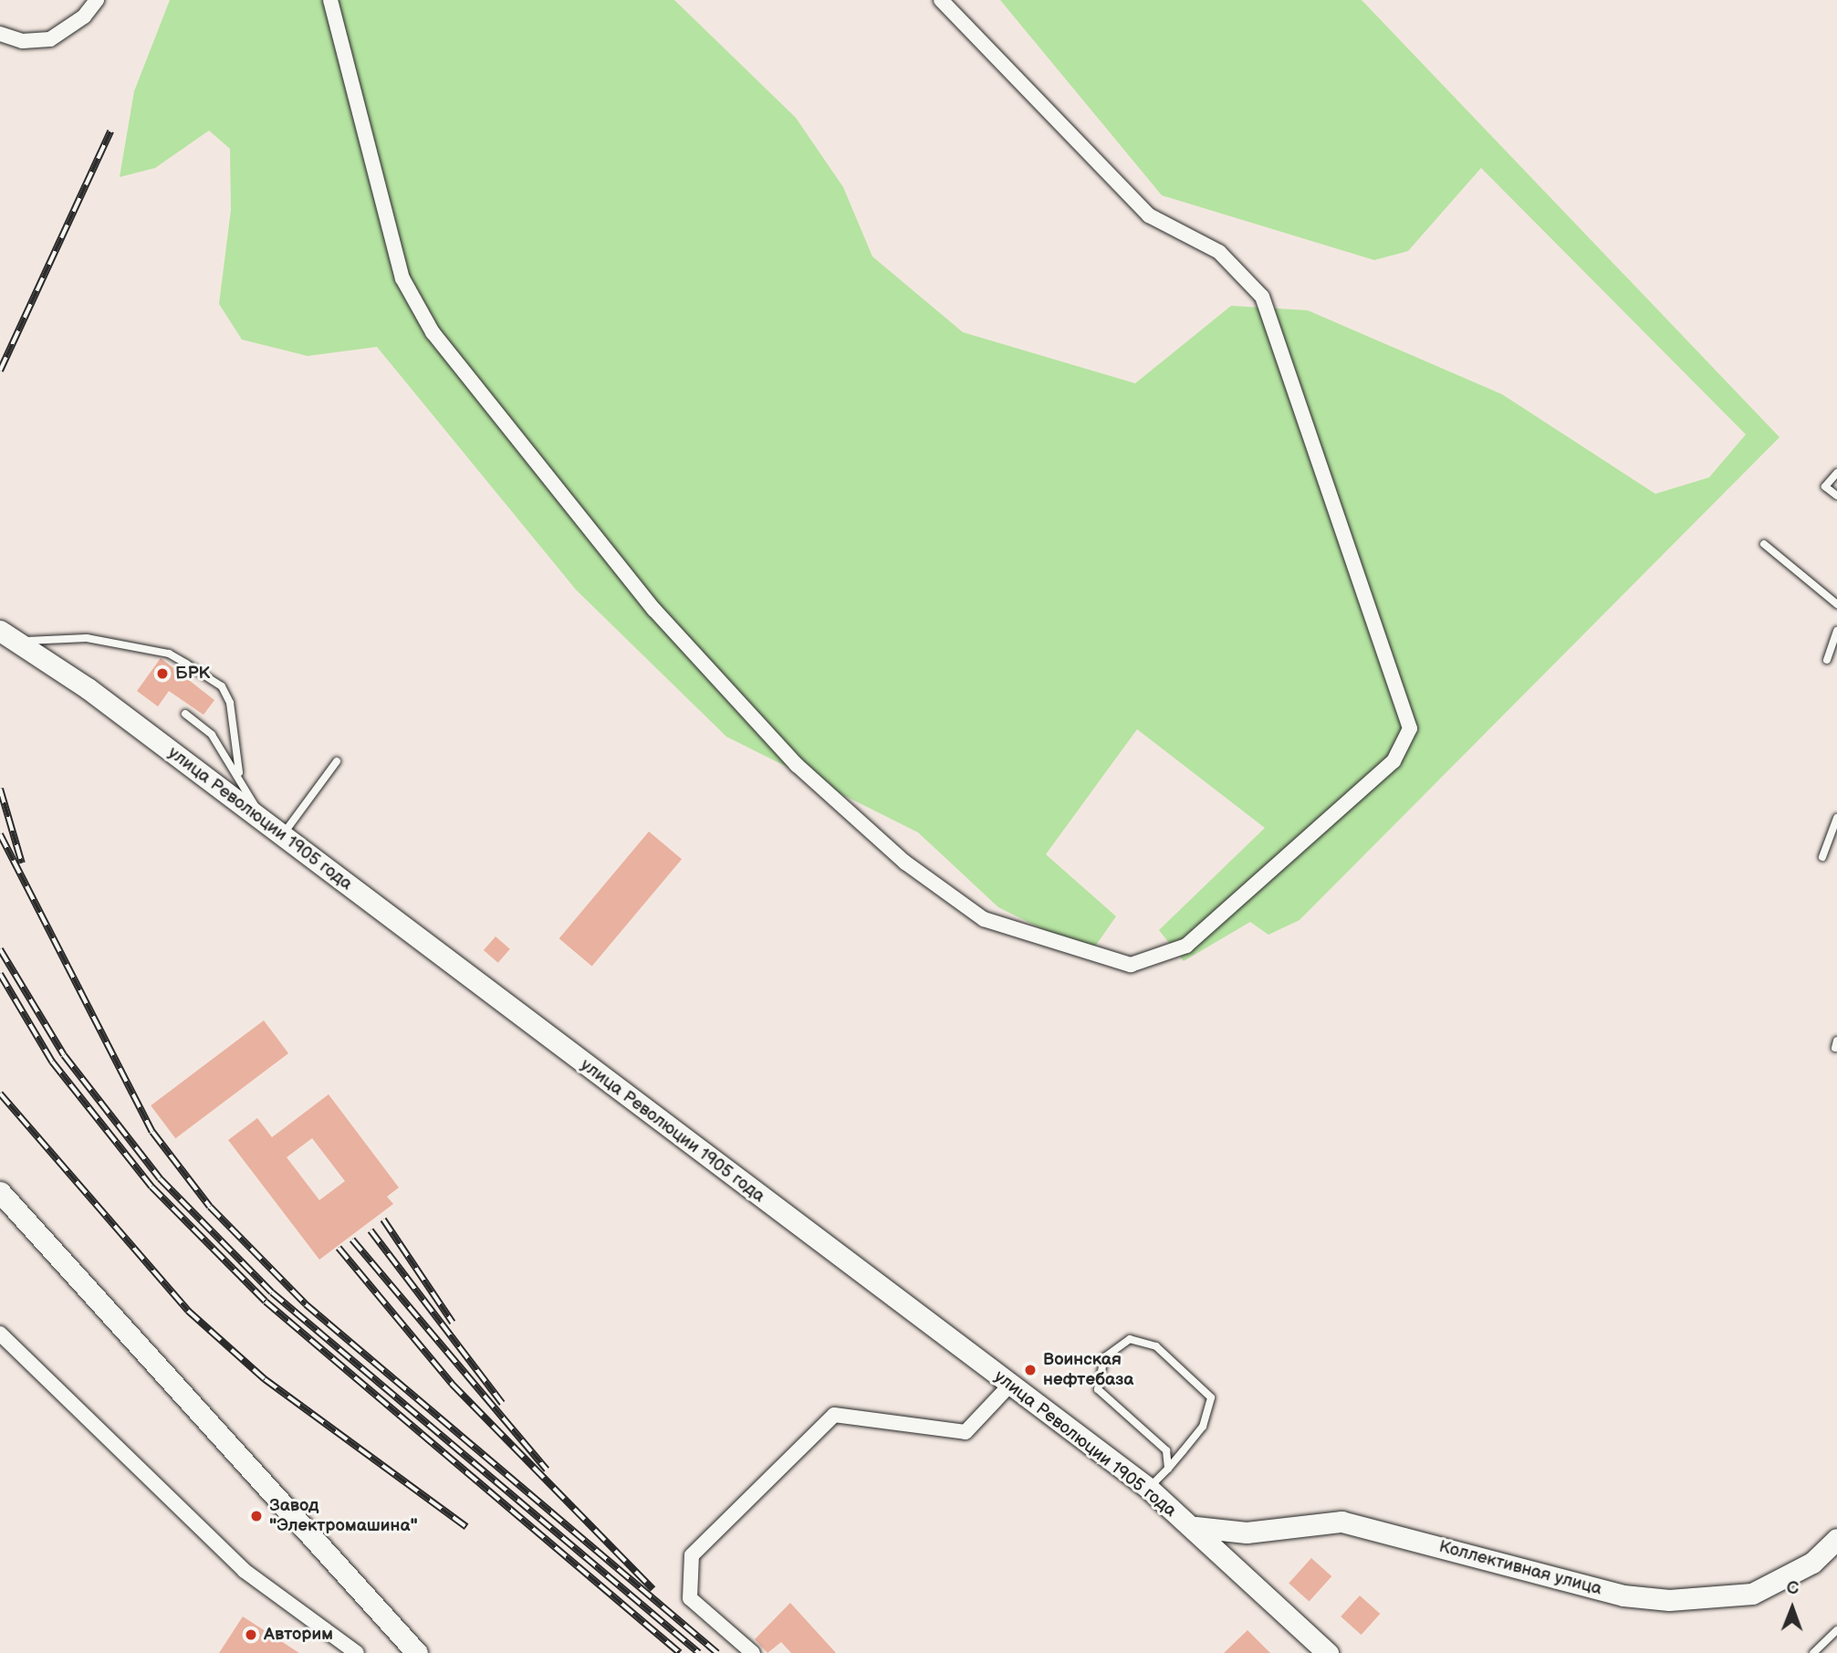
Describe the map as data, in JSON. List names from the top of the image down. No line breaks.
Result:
{"streets":{"main road":["улица Революции 1905 года","Коллективная улица"]},"crossings":[["улица Революции 1905 года","Коллективная улица"]],"places":["БРК","Воинская нефтебаза","Завод \"Электромашина\"","Авторим"],"north":"top"}
